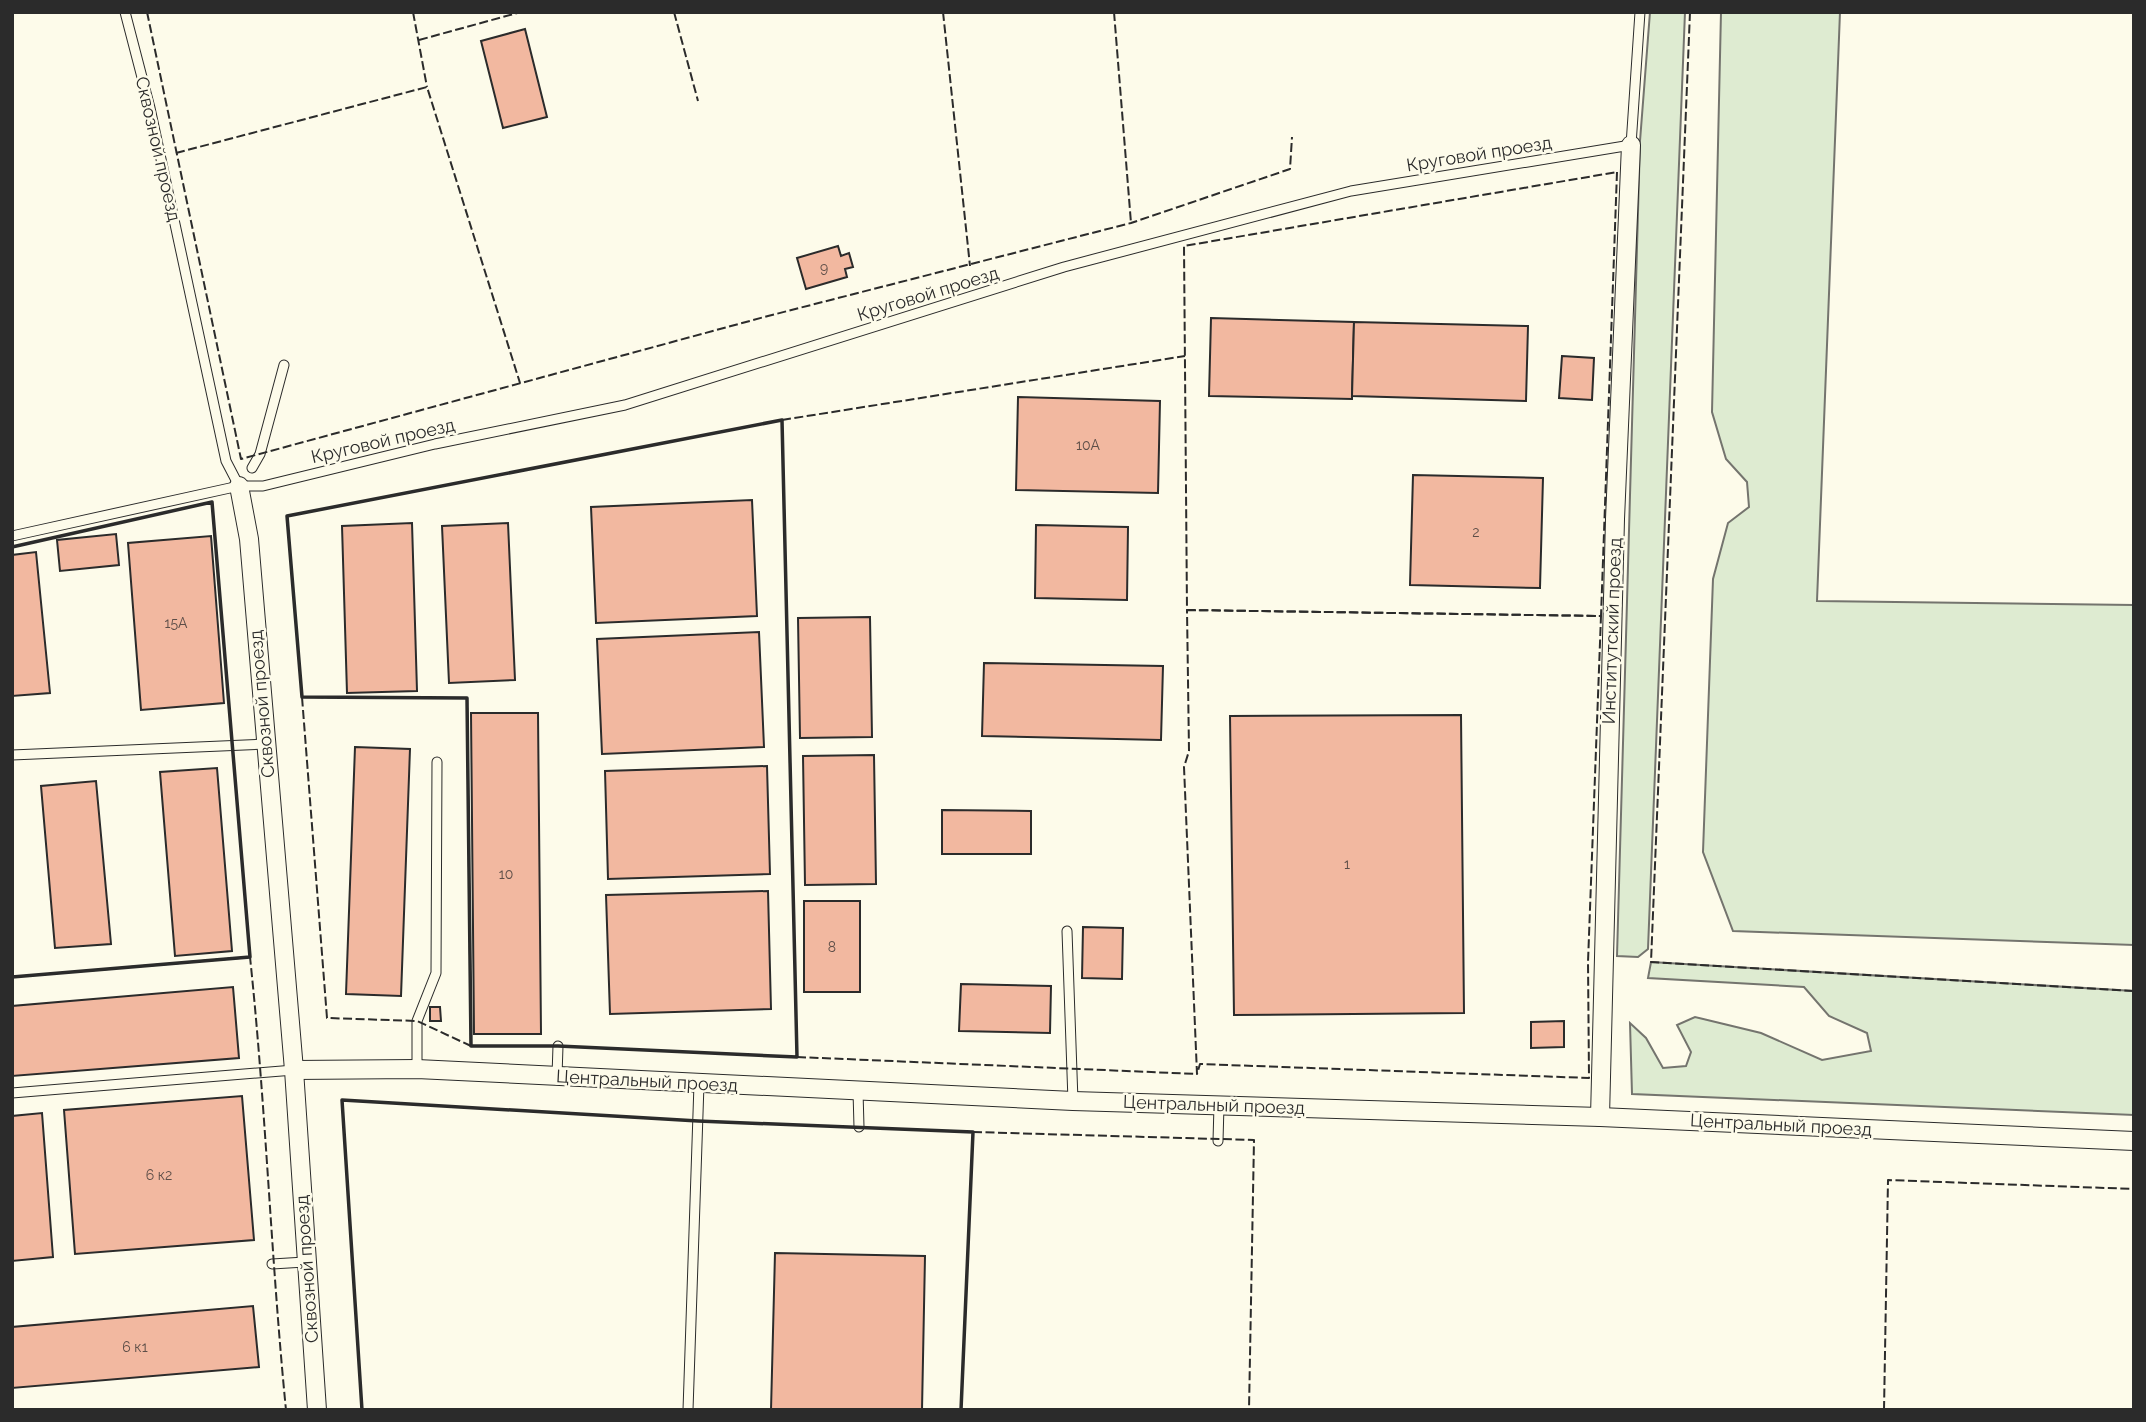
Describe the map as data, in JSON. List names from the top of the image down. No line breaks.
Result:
{"streets":{"street":["Сквозной проезд","Институтский проезд","Центральный проезд"],"lane":["Круговой проезд"]},"crossings":[["Сквозной проезд","Круговой проезд"],["Сквозной проезд","Центральный проезд"],["Круговой проезд","Институтский проезд"],["Институтский проезд","Центральный проезд"]],"house_numbers":["9","10А","2","15А","1","10","8","6 к2","6 к1"]}
